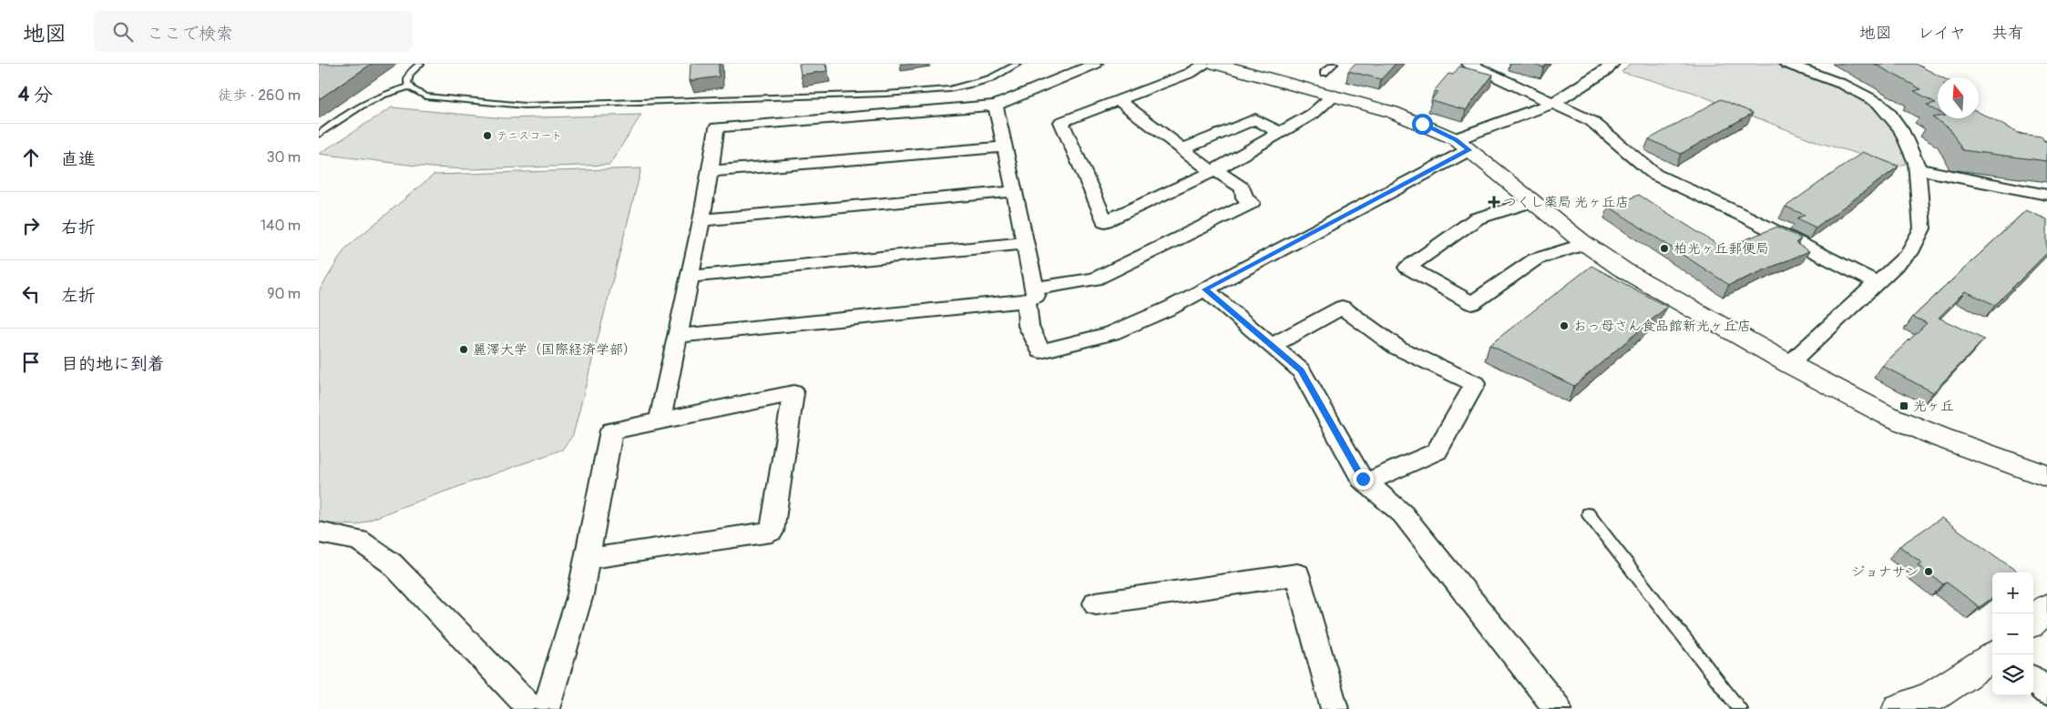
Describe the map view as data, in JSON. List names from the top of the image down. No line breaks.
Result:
{"places":{"other":["テニスコート","柏光ヶ丘郵便局","おっ母さん食品館新光ヶ丘店","麗澤大学（国際経済学部）","ジョナサン"],"health":["つくし薬局 光ヶ丘店"],"transit":["光ヶ丘"]},"north":"top","page":{"header":"地図","search":"ここで検索","nav":["地図","レイヤ","共有"],"heading":["4 分","徒歩 · 260 m"],"list":[["直進","30 m"],["右折","140 m"],["左折","90 m"],"目的地に到着"],"map_buttons":["+","−"]}}
